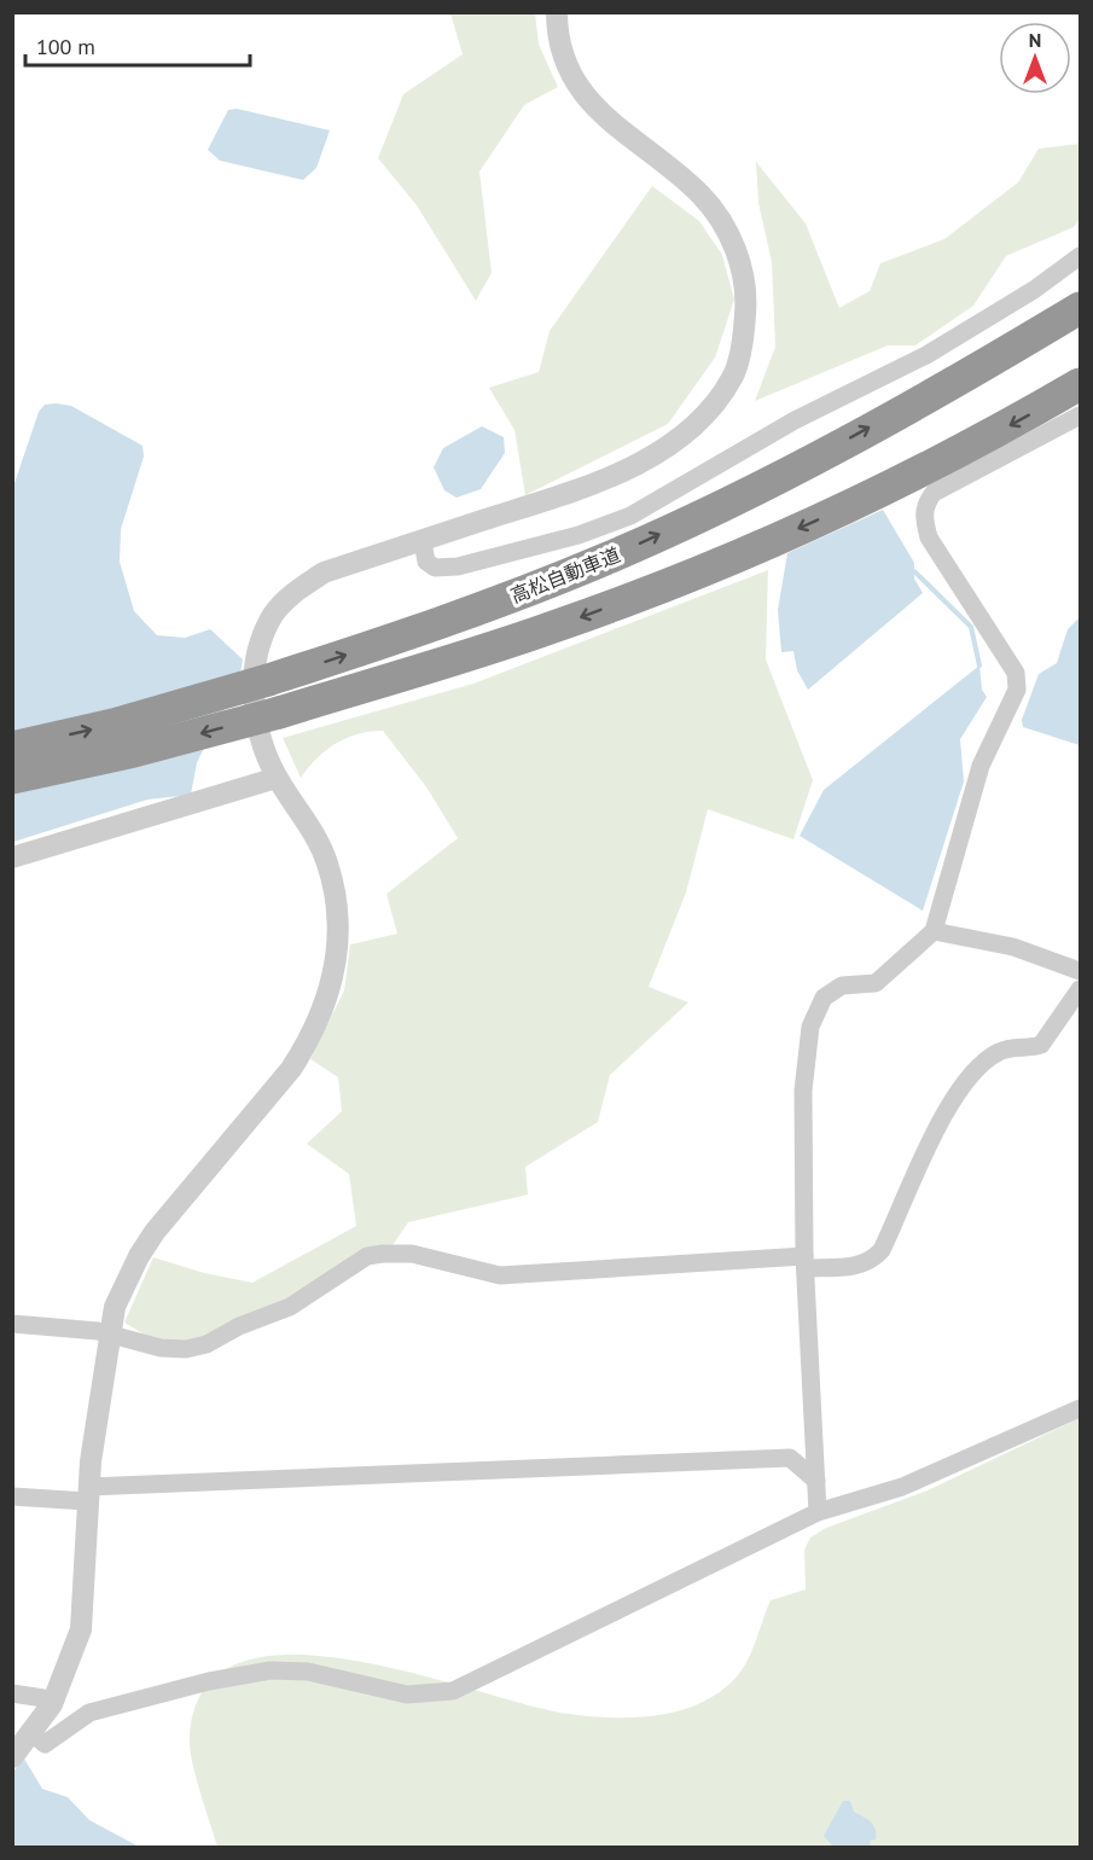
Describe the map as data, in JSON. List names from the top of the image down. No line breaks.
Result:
{"streets":{"highway":["高松自動車道"]},"scale_bar":"100 m","north":"top"}
